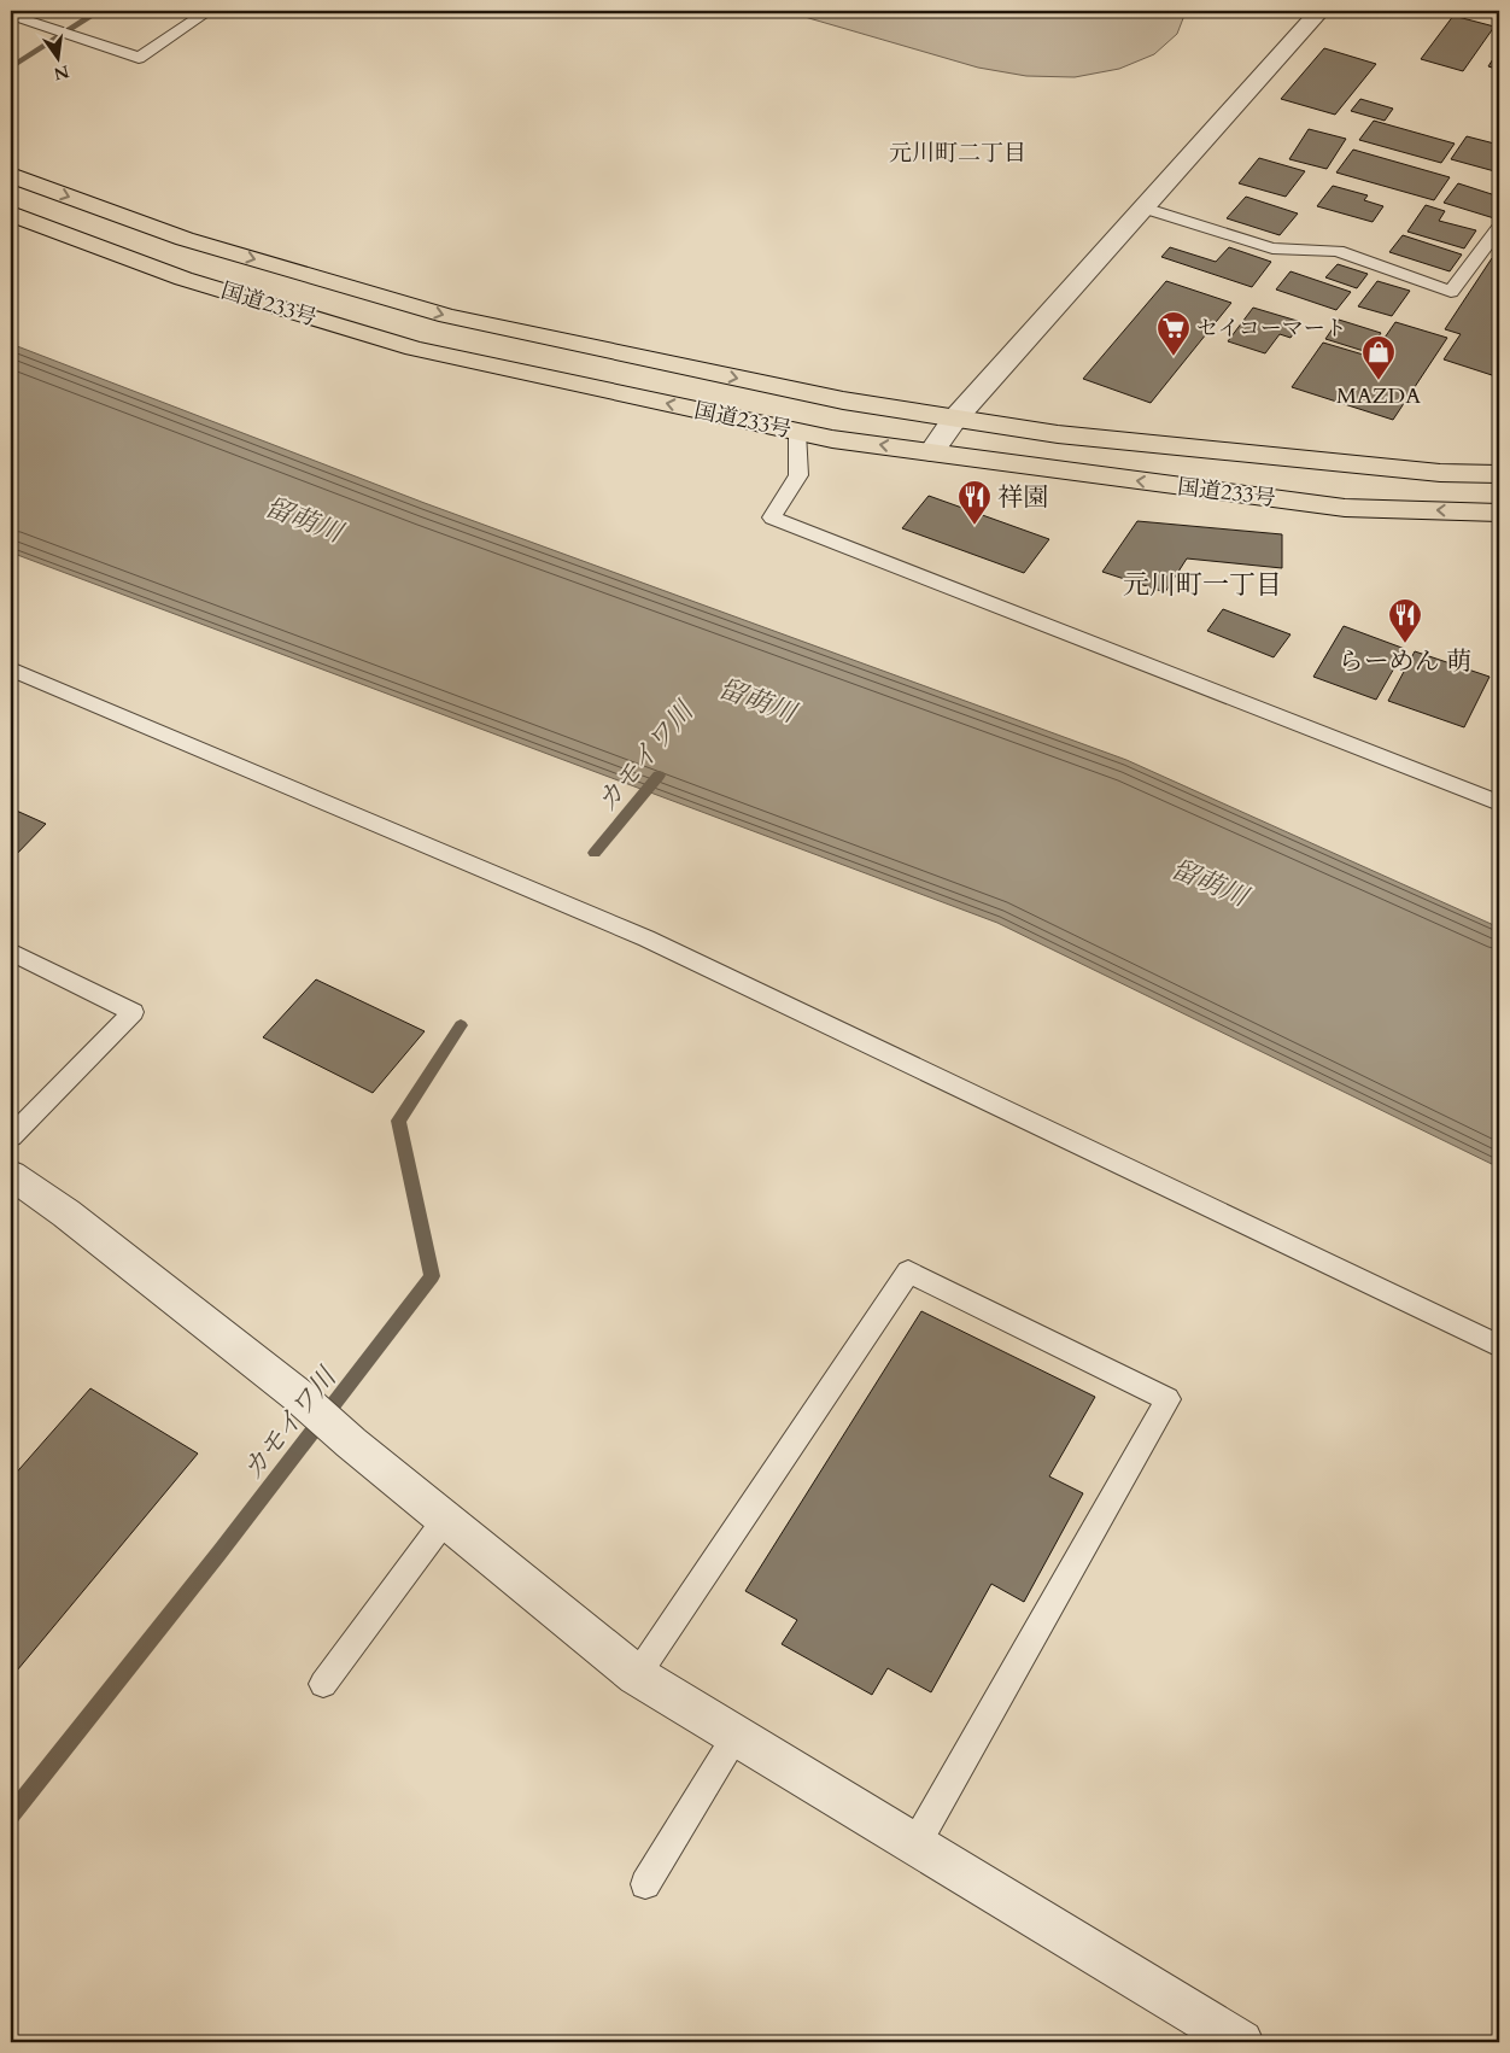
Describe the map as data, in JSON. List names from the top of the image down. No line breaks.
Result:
{"streets":{"highway":["国道233号"]},"districts":["元川町二丁目","元川町一丁目"],"water":["留萌川","カモイワ川"],"places":{"supermarket":["セイコーマート"],"shop":["MAZDA"],"restaurant":["祥園","らーめん 萌"]},"north":"bottom"}
